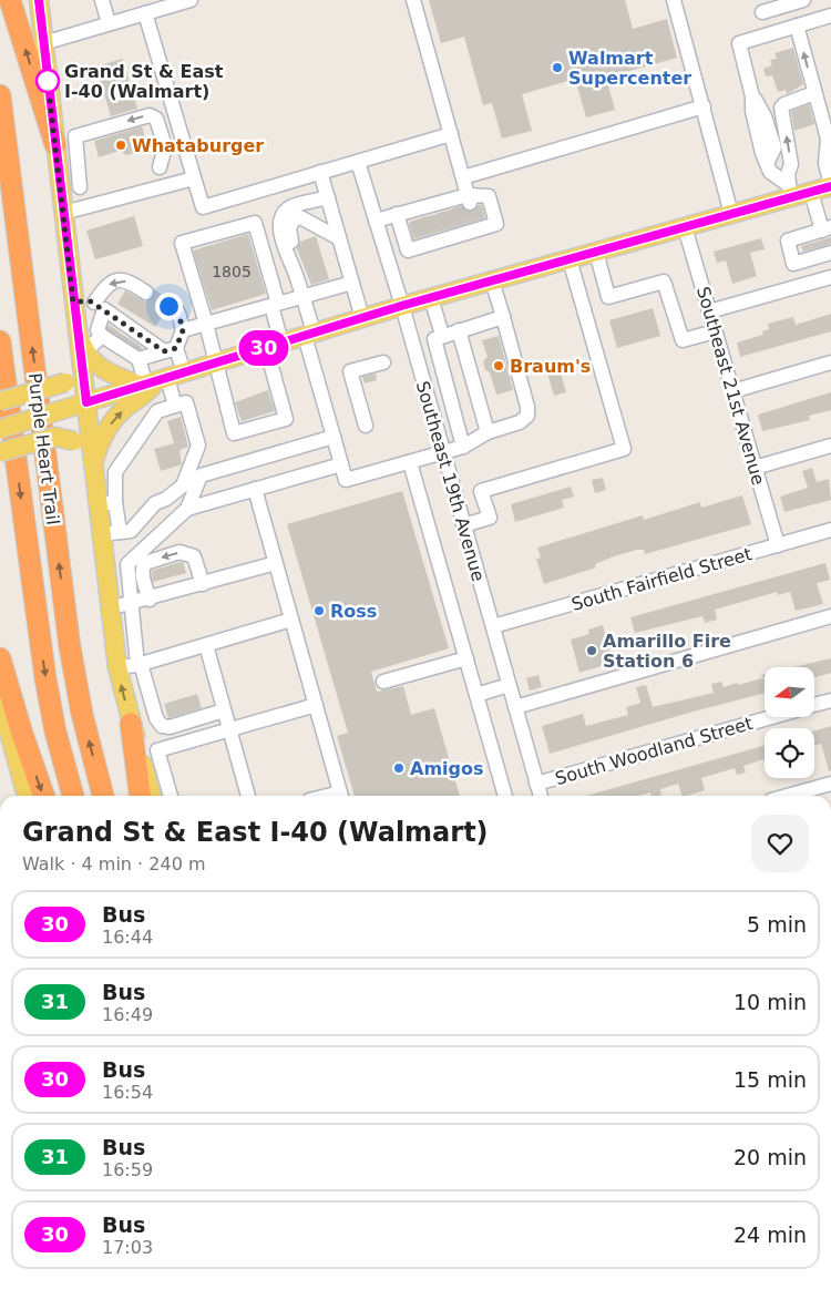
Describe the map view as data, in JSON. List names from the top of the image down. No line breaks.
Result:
{"streets":{"highway":["Purple Heart Trail"],"street":["Southeast 21st Avenue","Southeast 19th Avenue","South Fairfield Street","South Woodland Street"]},"crossings":[["Southeast 21st Avenue","South Fairfield Street"],["Southeast 19th Avenue","South Fairfield Street"],["Southeast 19th Avenue","South Woodland Street"]],"places":["Walmart Supercenter","Grand St & East I-40 (Walmart)","Whataburger","Braum's","Ross","Amarillo Fire Station 6","Amigos"],"lines":["bus line 30"],"house_numbers":["1805"],"north":"left","page":{"on_map":"30","heading":["Grand St & East I-40 (Walmart)","Walk · 4 min · 240 m"],"list":[{"mark":"30","name":"Bus","note":"16:44","value":"5 min"},{"mark":"31","name":"Bus","note":"16:49","value":"10 min"},{"mark":"30","name":"Bus","note":"16:54","value":"15 min"},{"mark":"31","name":"Bus","note":"16:59","value":"20 min"},{"mark":"30","name":"Bus","note":"17:03","value":"24 min"}]}}
